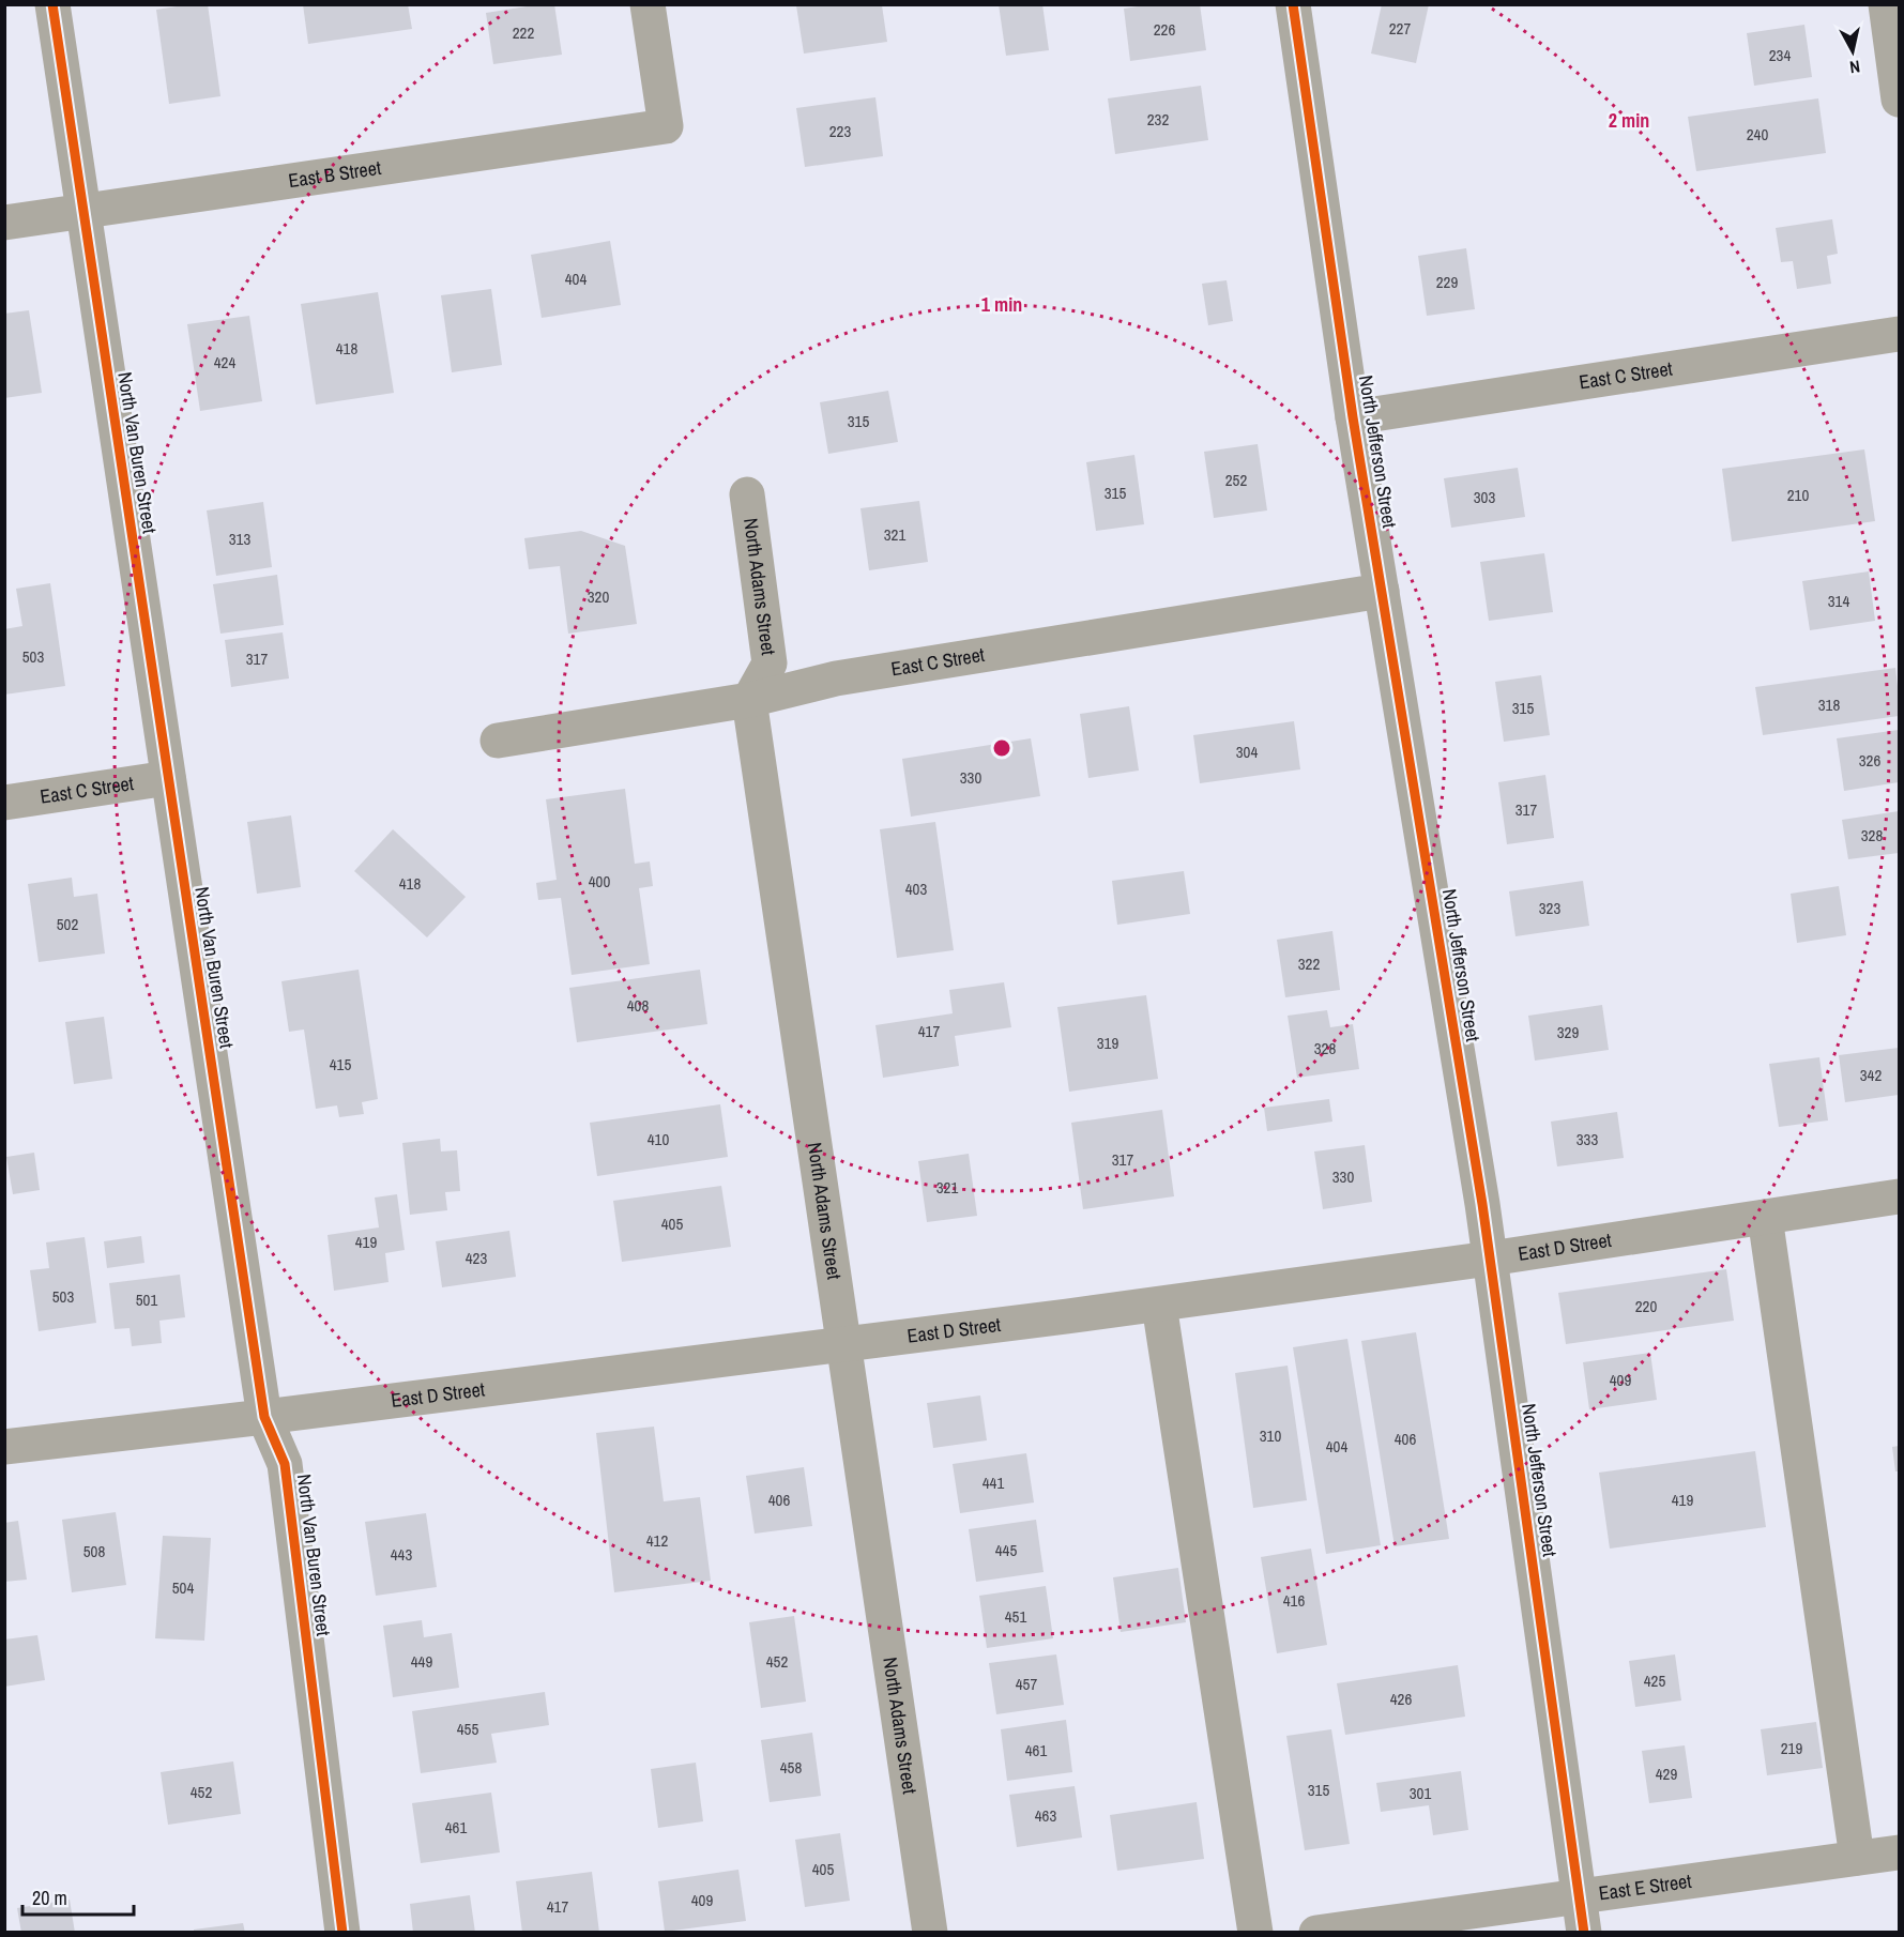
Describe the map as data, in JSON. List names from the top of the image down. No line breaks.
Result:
{"streets":{"street":["East B Street","East C Street","North Jefferson Street","North Van Buren Street","North Adams Street","East D Street","East E Street"]},"crossings":[["East B Street","North Van Buren Street"],["East C Street","North Jefferson Street"],["East C Street","North Van Buren Street"],["East C Street","North Adams Street"],["North Jefferson Street","East D Street"],["North Jefferson Street","East E Street"],["North Van Buren Street","East D Street"],["North Adams Street","East D Street"]],"house_numbers":["227","226","222","234","232","223","240","404","229","418","424","315","252","315","210","303","321","313","320","314","503","317","318","315","304","326","330","317","328","400","418","403","323","502","322","408","417","329","319","328","415","342","410","333","317","330","321","405","419","423","503","501","220","409","310","406","404","441","406","419","412","445","508","443","504","416","451","449","452","425","457","426","455","219","461","458","429","315","452","301","463","461","405","409","417"],"scale_bar":"20 m","north":"bottom","rings":["2 min","1 min"]}
